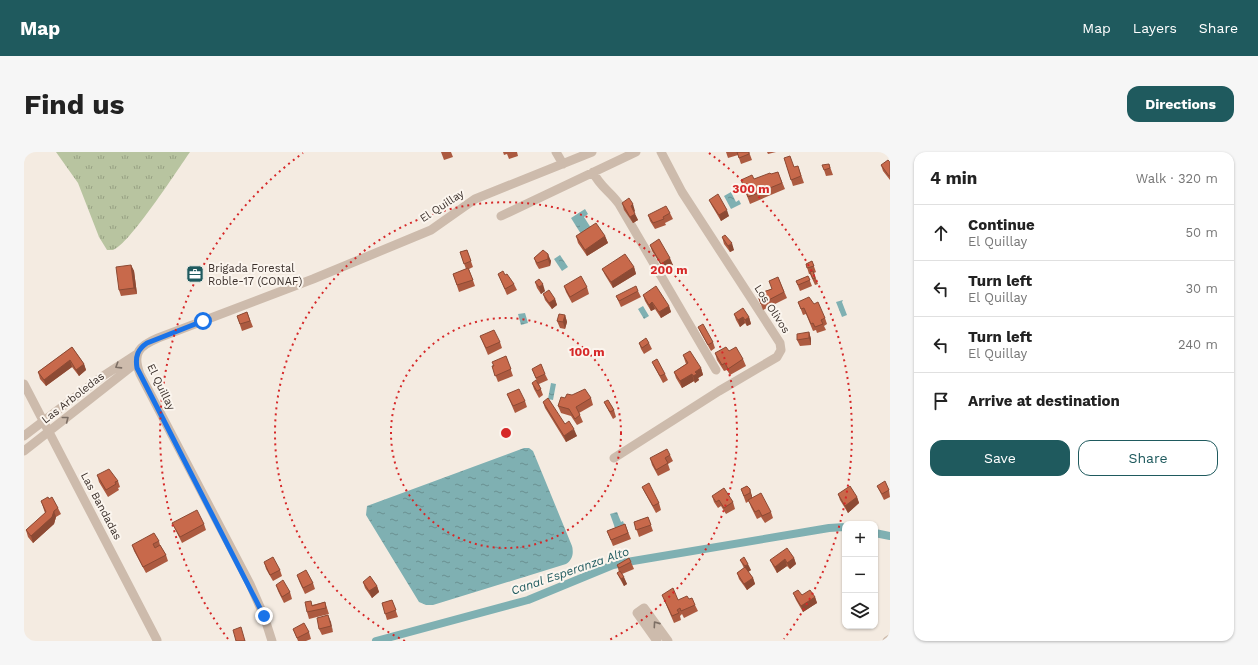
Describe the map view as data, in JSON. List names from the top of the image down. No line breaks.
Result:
{"streets":{"street":["El Quillay","Los Olivos","Las Arboledas","Las Bandadas"]},"crossings":[["El Quillay","Las Arboledas"],["Las Arboledas","Las Bandadas"]],"water":["Canal Esperanza Alto"],"places":{"office":["Brigada Forestal Roble-17 (CONAF)"]},"page":{"header":"Map","nav":["Map","Layers","Share"],"buttons":["Directions",["Save","Share"]],"title":"Find us","heading":["4 min","Walk · 320 m"],"list":[["Continue","El Quillay","50 m"],["Turn left","El Quillay","30 m"],["Turn left","El Quillay","240 m"],"Arrive at destination"],"map_buttons":["+","−"]},"rings":["300 m","200 m","100 m"]}
